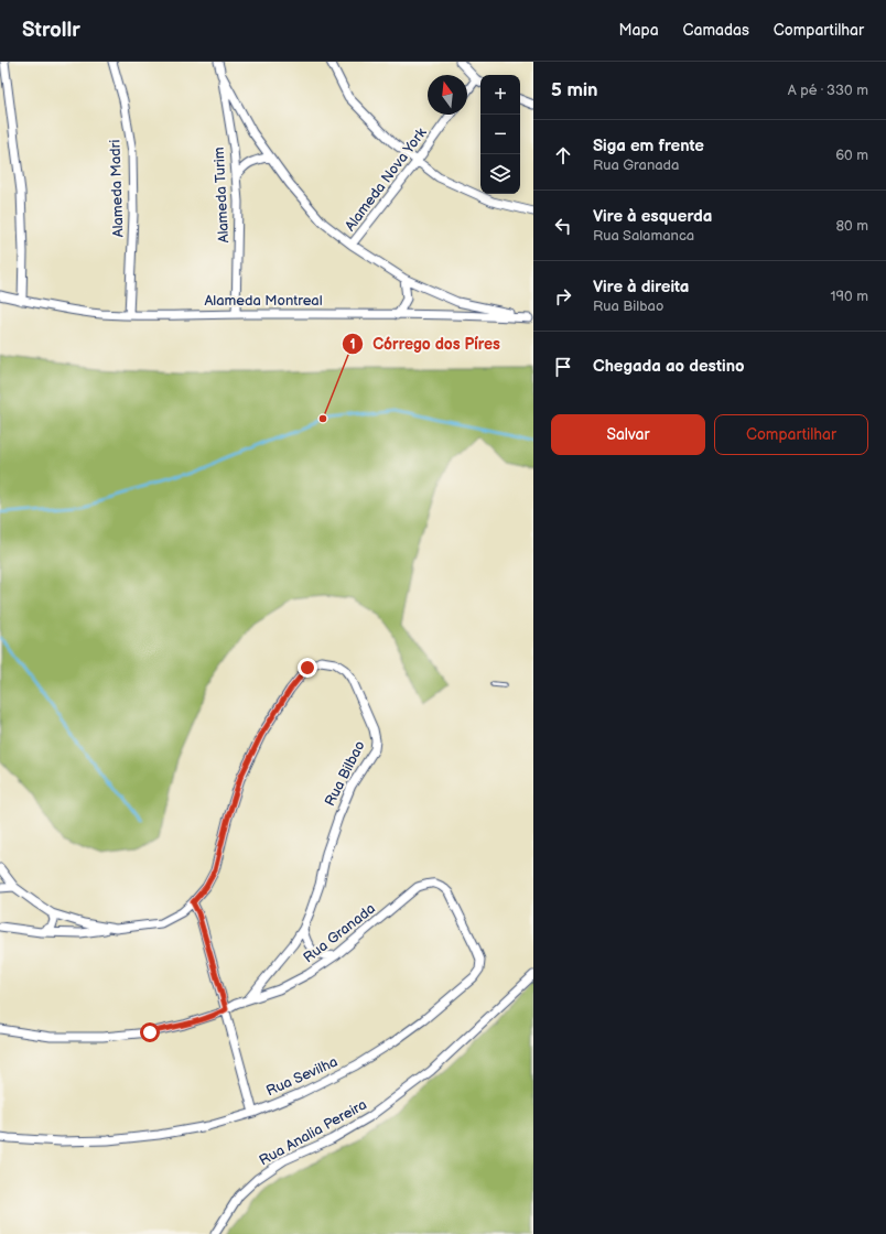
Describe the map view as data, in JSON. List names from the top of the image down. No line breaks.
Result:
{"streets":{"street":["Alameda Nova York","Alameda Madri","Alameda Turim","Alameda Montreal","Rua Bilbao","Rua Granada","Rua Sevilha","Rua Analia Pereira"]},"crossings":[["Alameda Madri","Alameda Montreal"],["Alameda Turim","Alameda Montreal"],["Rua Bilbao","Rua Granada"],["Rua Granada","Rua Sevilha"]],"places":["Córrego dos Píres"],"north":"top","page":{"header":"Strollr","nav":["Mapa","Camadas","Compartilhar"],"heading":["5 min","A pé · 330 m"],"map_buttons":["+","−"],"list":[["Siga em frente","Rua Granada","60 m"],["Vire à esquerda","Rua Salamanca","80 m"],["Vire à direita","Rua Bilbao","190 m"],"Chegada ao destino"],"buttons":["Salvar","Compartilhar"]}}
